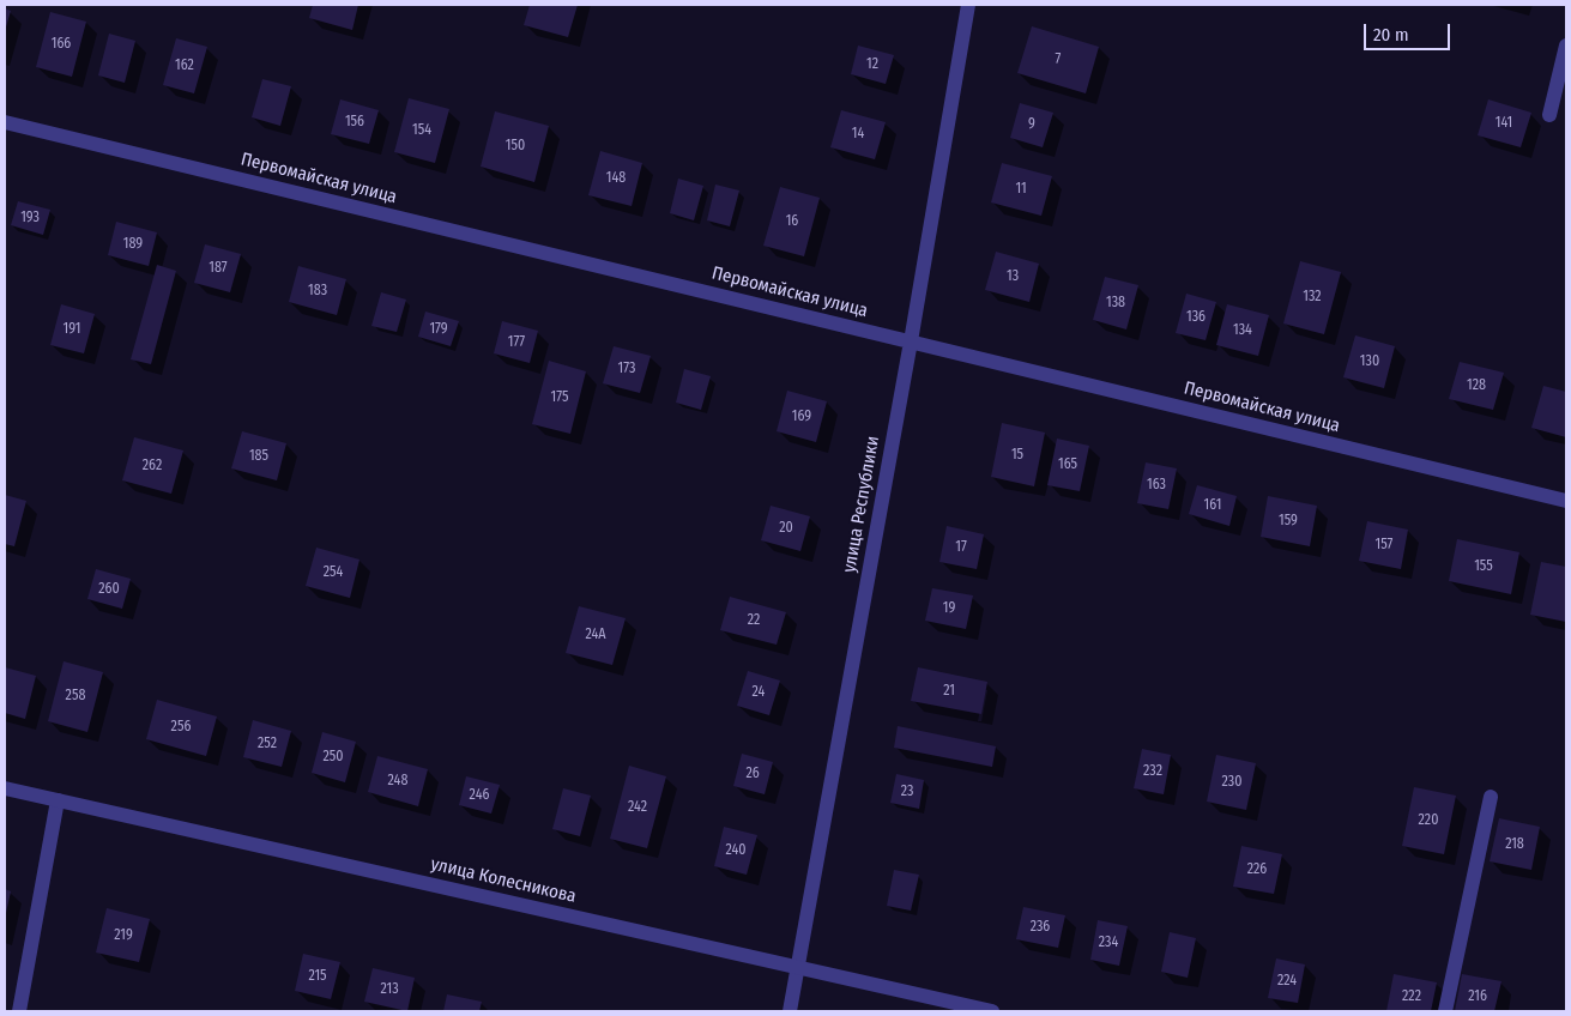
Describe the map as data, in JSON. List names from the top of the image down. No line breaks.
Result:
{"streets":{"street":["Первомайская улица","улица Республики","улица Колесникова"]},"crossings":[["Первомайская улица","улица Республики"],["улица Республики","улица Колесникова"]],"house_numbers":["166","7","12","162","156","141","9","154","14","150","148","11","193","16","189","187","13","183","132","138","136","191","179","134","177","130","173","128","175","169","15","185","165","262","163","161","159","20","157","17","155","254","260","19","22","24А","21","24","258","256","252","250","232","26","248","230","23","246","242","220","218","240","226","236","219","234","215","224","213","222","216"],"scale_bar":"20 m"}
